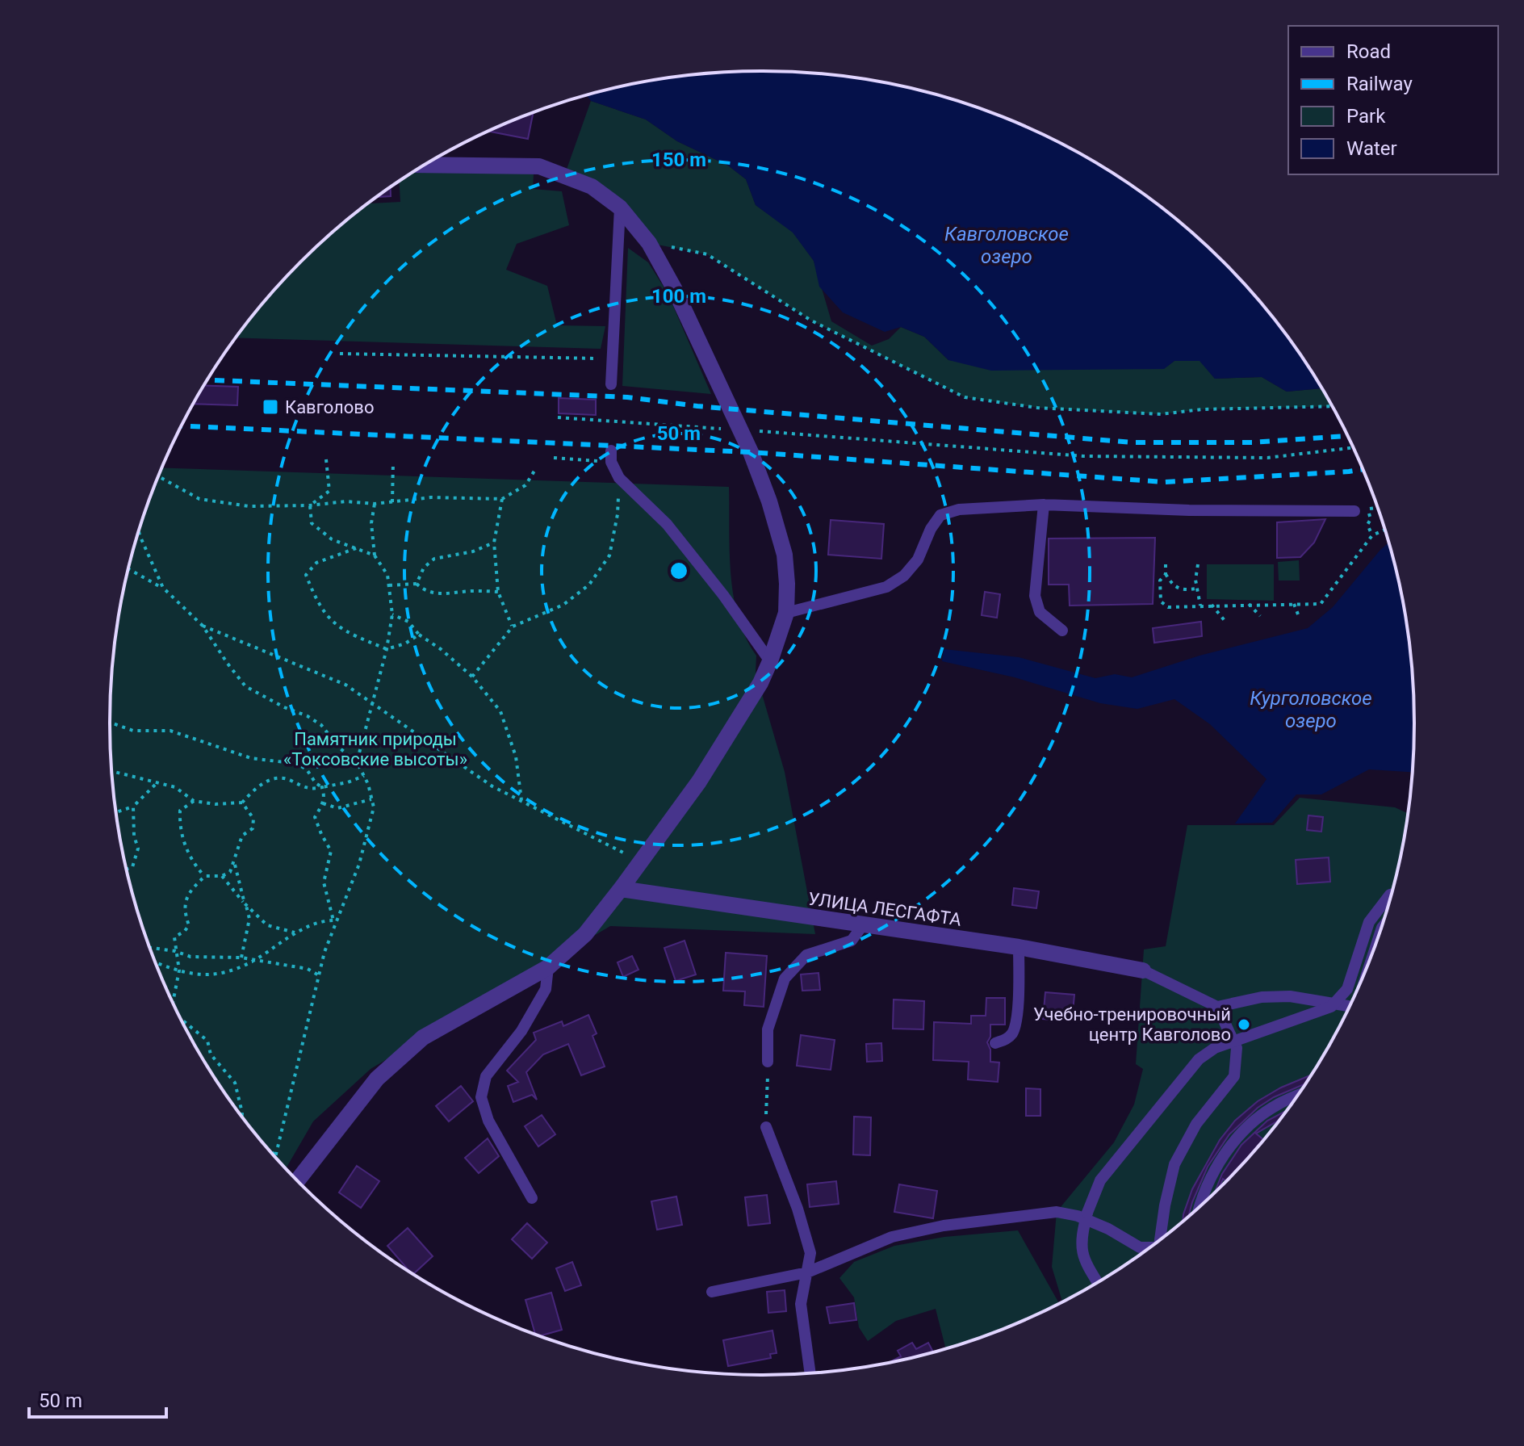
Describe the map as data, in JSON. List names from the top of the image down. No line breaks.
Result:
{"streets":{"street":["УЛИЦА ЛЕСГАФТА"]},"water":["Кавголовское озеро","Курголовское озеро"],"parks":["Памятник природы «Токсовские высоты»"],"places":{"transit":["Кавголово"],"other":["Учебно-тренировочный центр Кавголово"]},"legend":["Road","Railway","Park","Water"],"scale_bar":"50 m","rings":["150 m","100 m","50 m"]}
